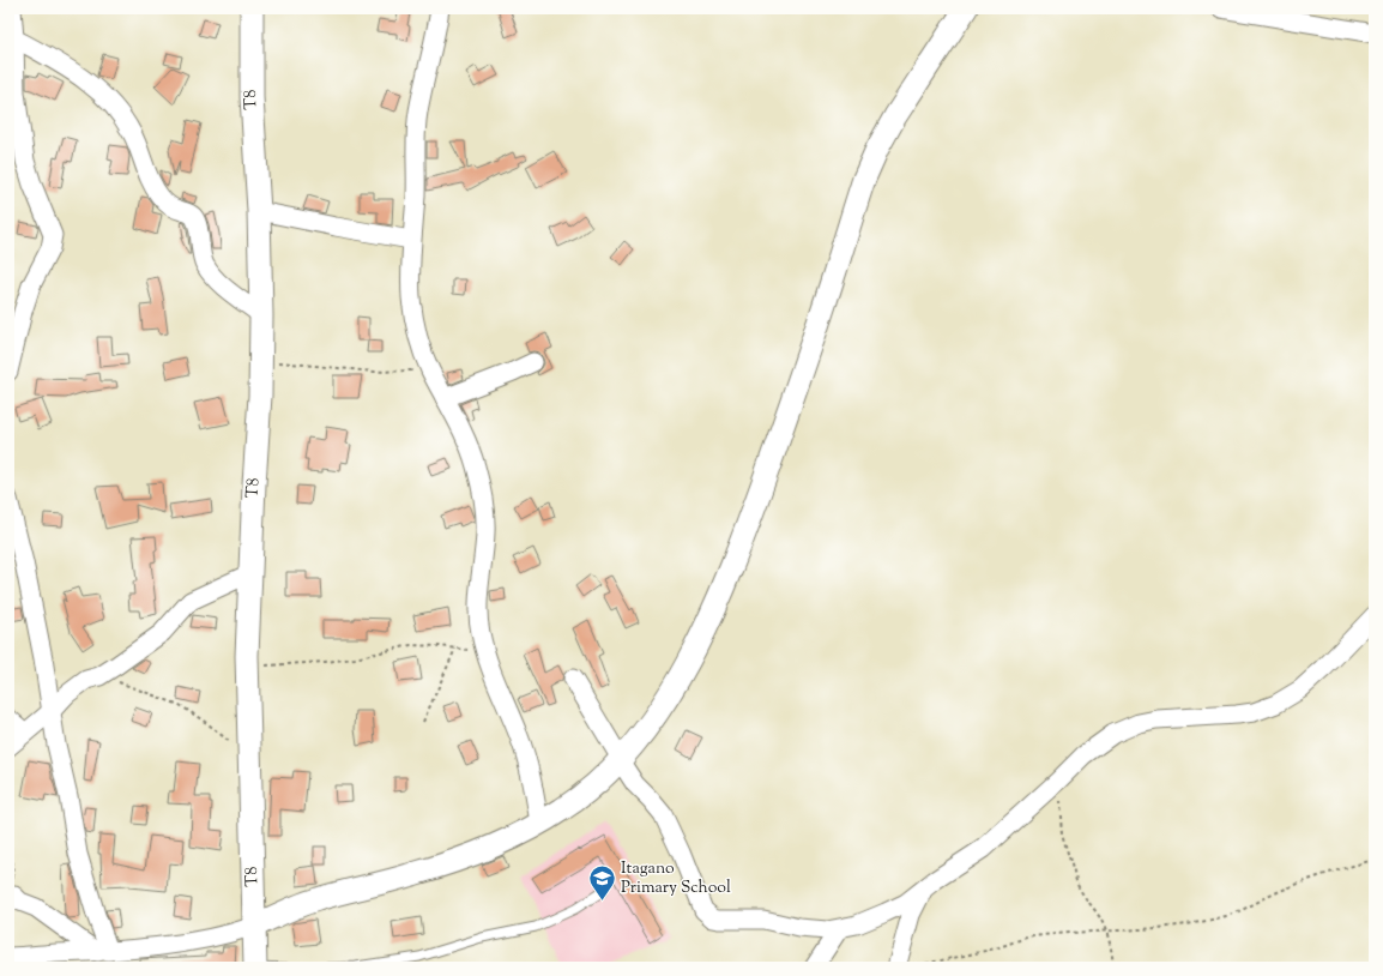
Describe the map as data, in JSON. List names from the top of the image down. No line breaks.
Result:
{"streets":{"street":["T8"]},"places":{"school or university":["Itagano Primary School"]}}
